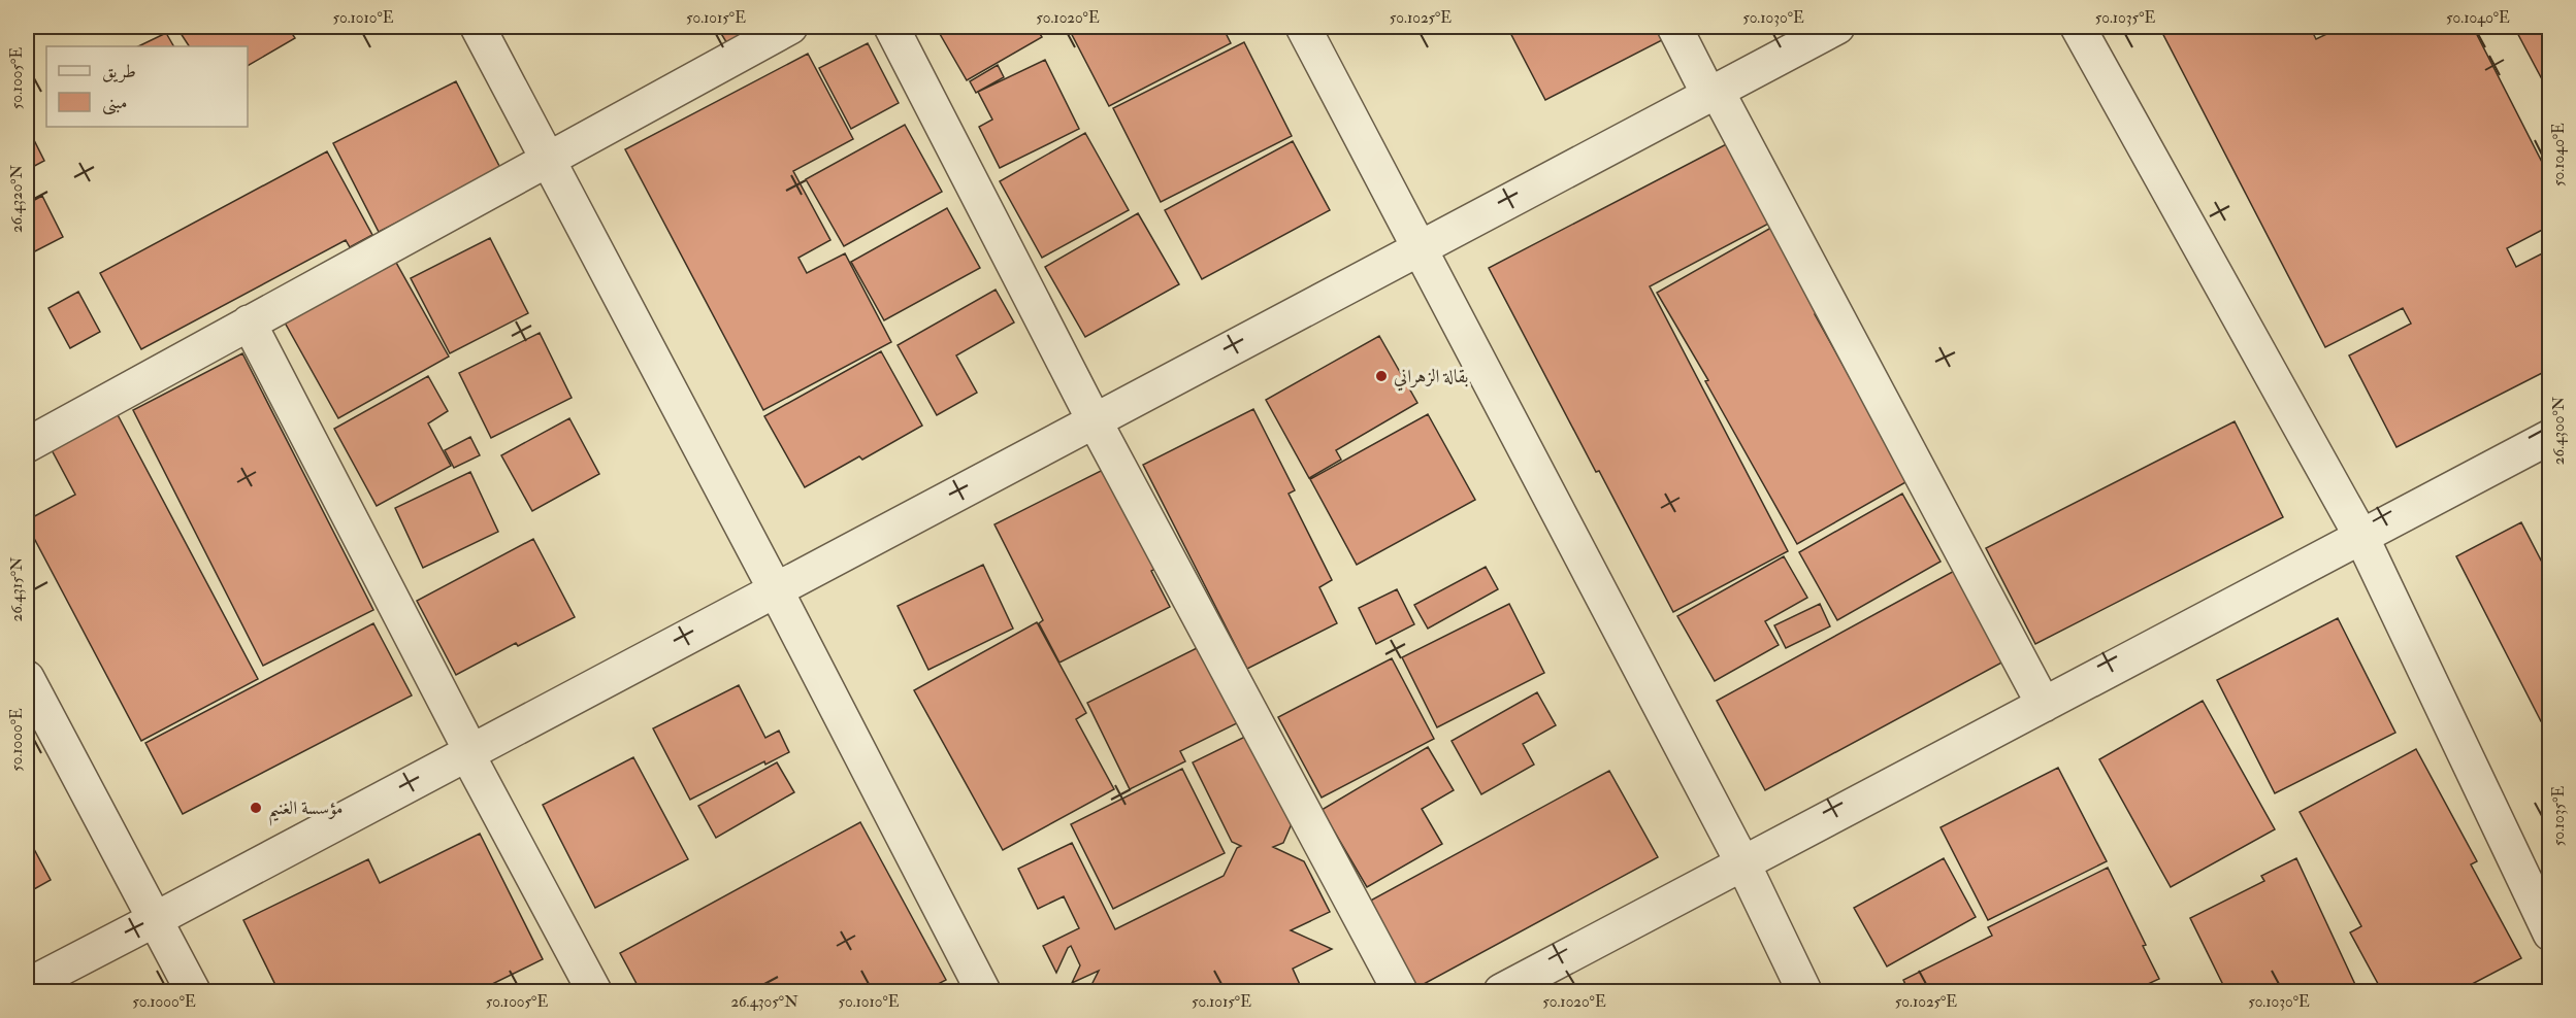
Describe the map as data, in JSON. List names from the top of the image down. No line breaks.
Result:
{"places":["بقالة الزهراني","مؤسسة الغنيم"],"legend":["طريق","مبنى"],"coordinates":["50.1010°E","50.1015°E","50.1020°E","50.1025°E","50.1030°E","50.1035°E","50.1040°E","50.1005°E","26.4320°N","26.4300°N","26.4315°N","50.1000°E","26.4305°N"]}
